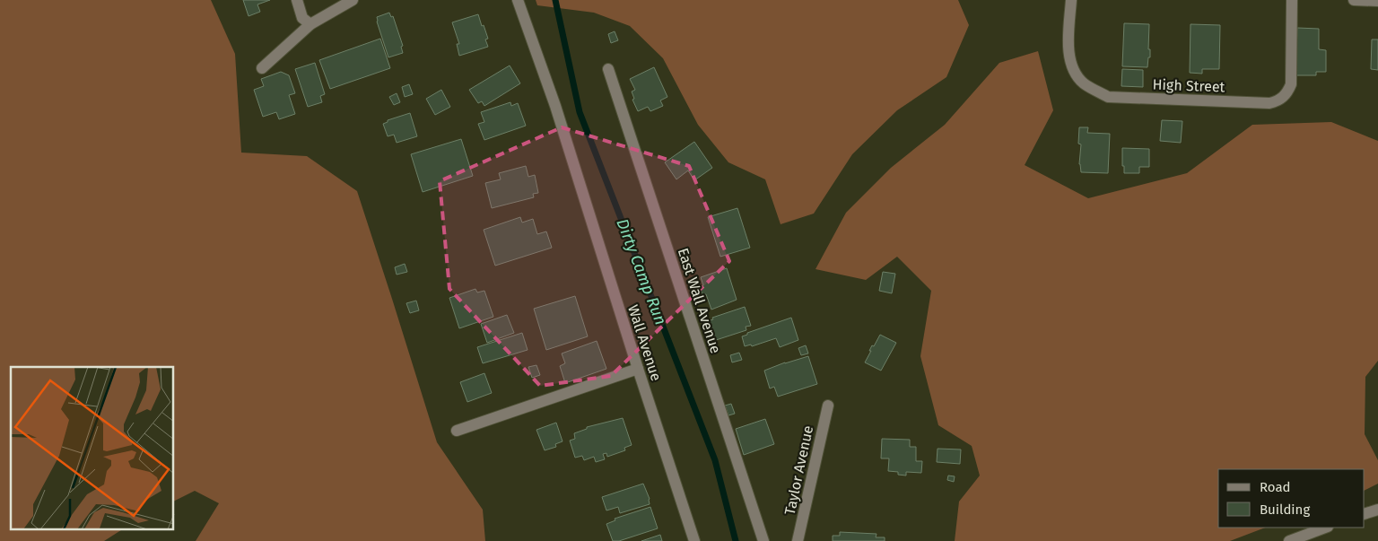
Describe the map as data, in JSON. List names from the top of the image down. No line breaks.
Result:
{"streets":{"street":["High Street","East Wall Avenue","Wall Avenue","Taylor Avenue"]},"water":["Dirty Camp Run"],"legend":["Road","Building"]}
